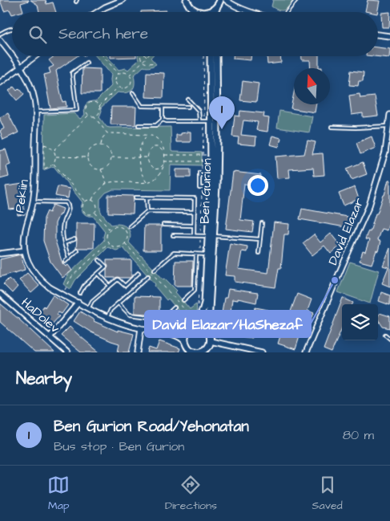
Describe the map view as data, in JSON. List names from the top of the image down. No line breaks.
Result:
{"streets":{"street":["Ben Gurion","Pekiin","David Elazar","HaDolev"]},"crossings":[["Ben Gurion","Pekiin"]],"places":["David Elazar/HaShezaf"],"north":"top","page":{"search":"Search here","pins":"1","heading":"Nearby","list":[{"mark":"1","name":"Ben Gurion Road/Yehonatan","note":"Bus stop · Ben Gurion","value":"80 m"}],"nav":["Map","Directions","Saved"]}}
